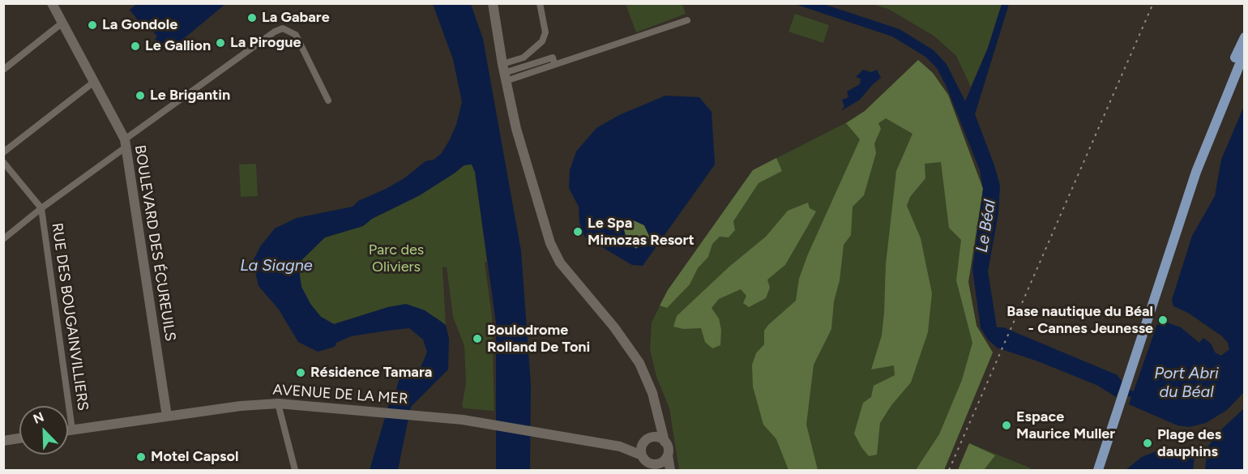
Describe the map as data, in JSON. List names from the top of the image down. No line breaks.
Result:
{"streets":{"main road":["BOULEVARD DES ÉCUREUILS","AVENUE DE LA MER"],"street":["RUE DES BOUGAINVILLIERS"]},"crossings":[["BOULEVARD DES ÉCUREUILS","AVENUE DE LA MER"],["RUE DES BOUGAINVILLIERS","AVENUE DE LA MER"]],"water":["Le Béal","La Siagne","Port Abri du Béal"],"parks":["Parc des Oliviers"],"places":["La Gabare","La Gondole","La Pirogue","Le Gallion","Le Brigantin","Le Spa Mimozas Resort","Base nautique du Béal - Cannes Jeunesse","Boulodrome Rolland De Toni","Résidence Tamara","Espace Maurice Muller","Plage des dauphins","Motel Capsol"],"north":"top left"}
